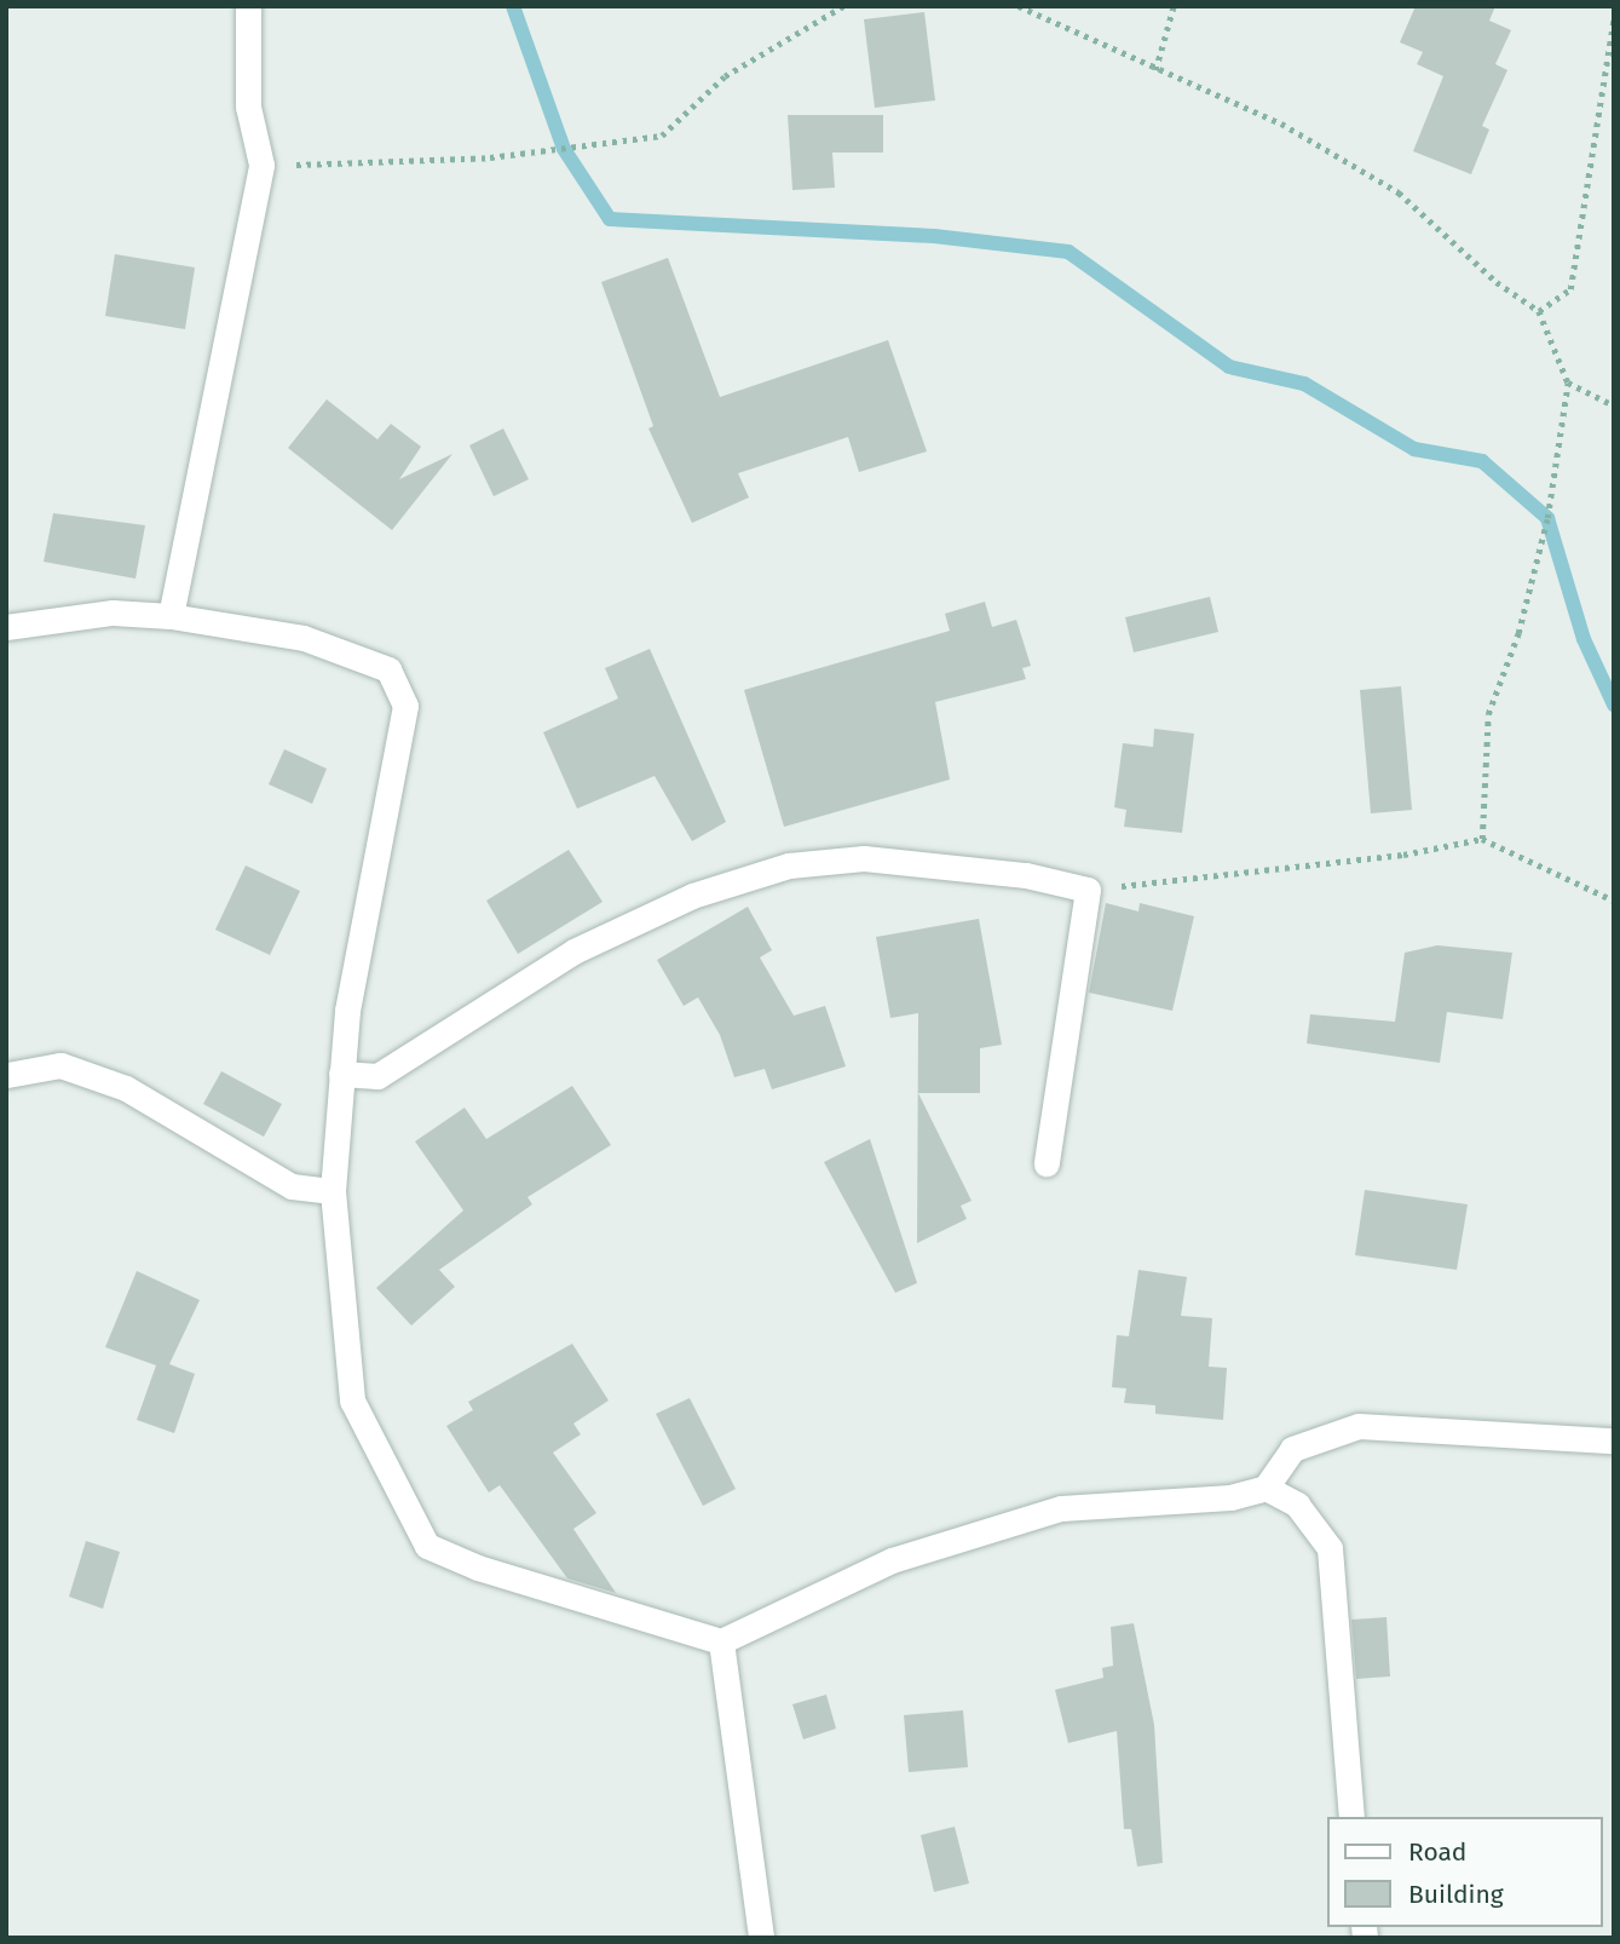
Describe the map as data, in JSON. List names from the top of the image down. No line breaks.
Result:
{"legend":["Road","Building"]}
